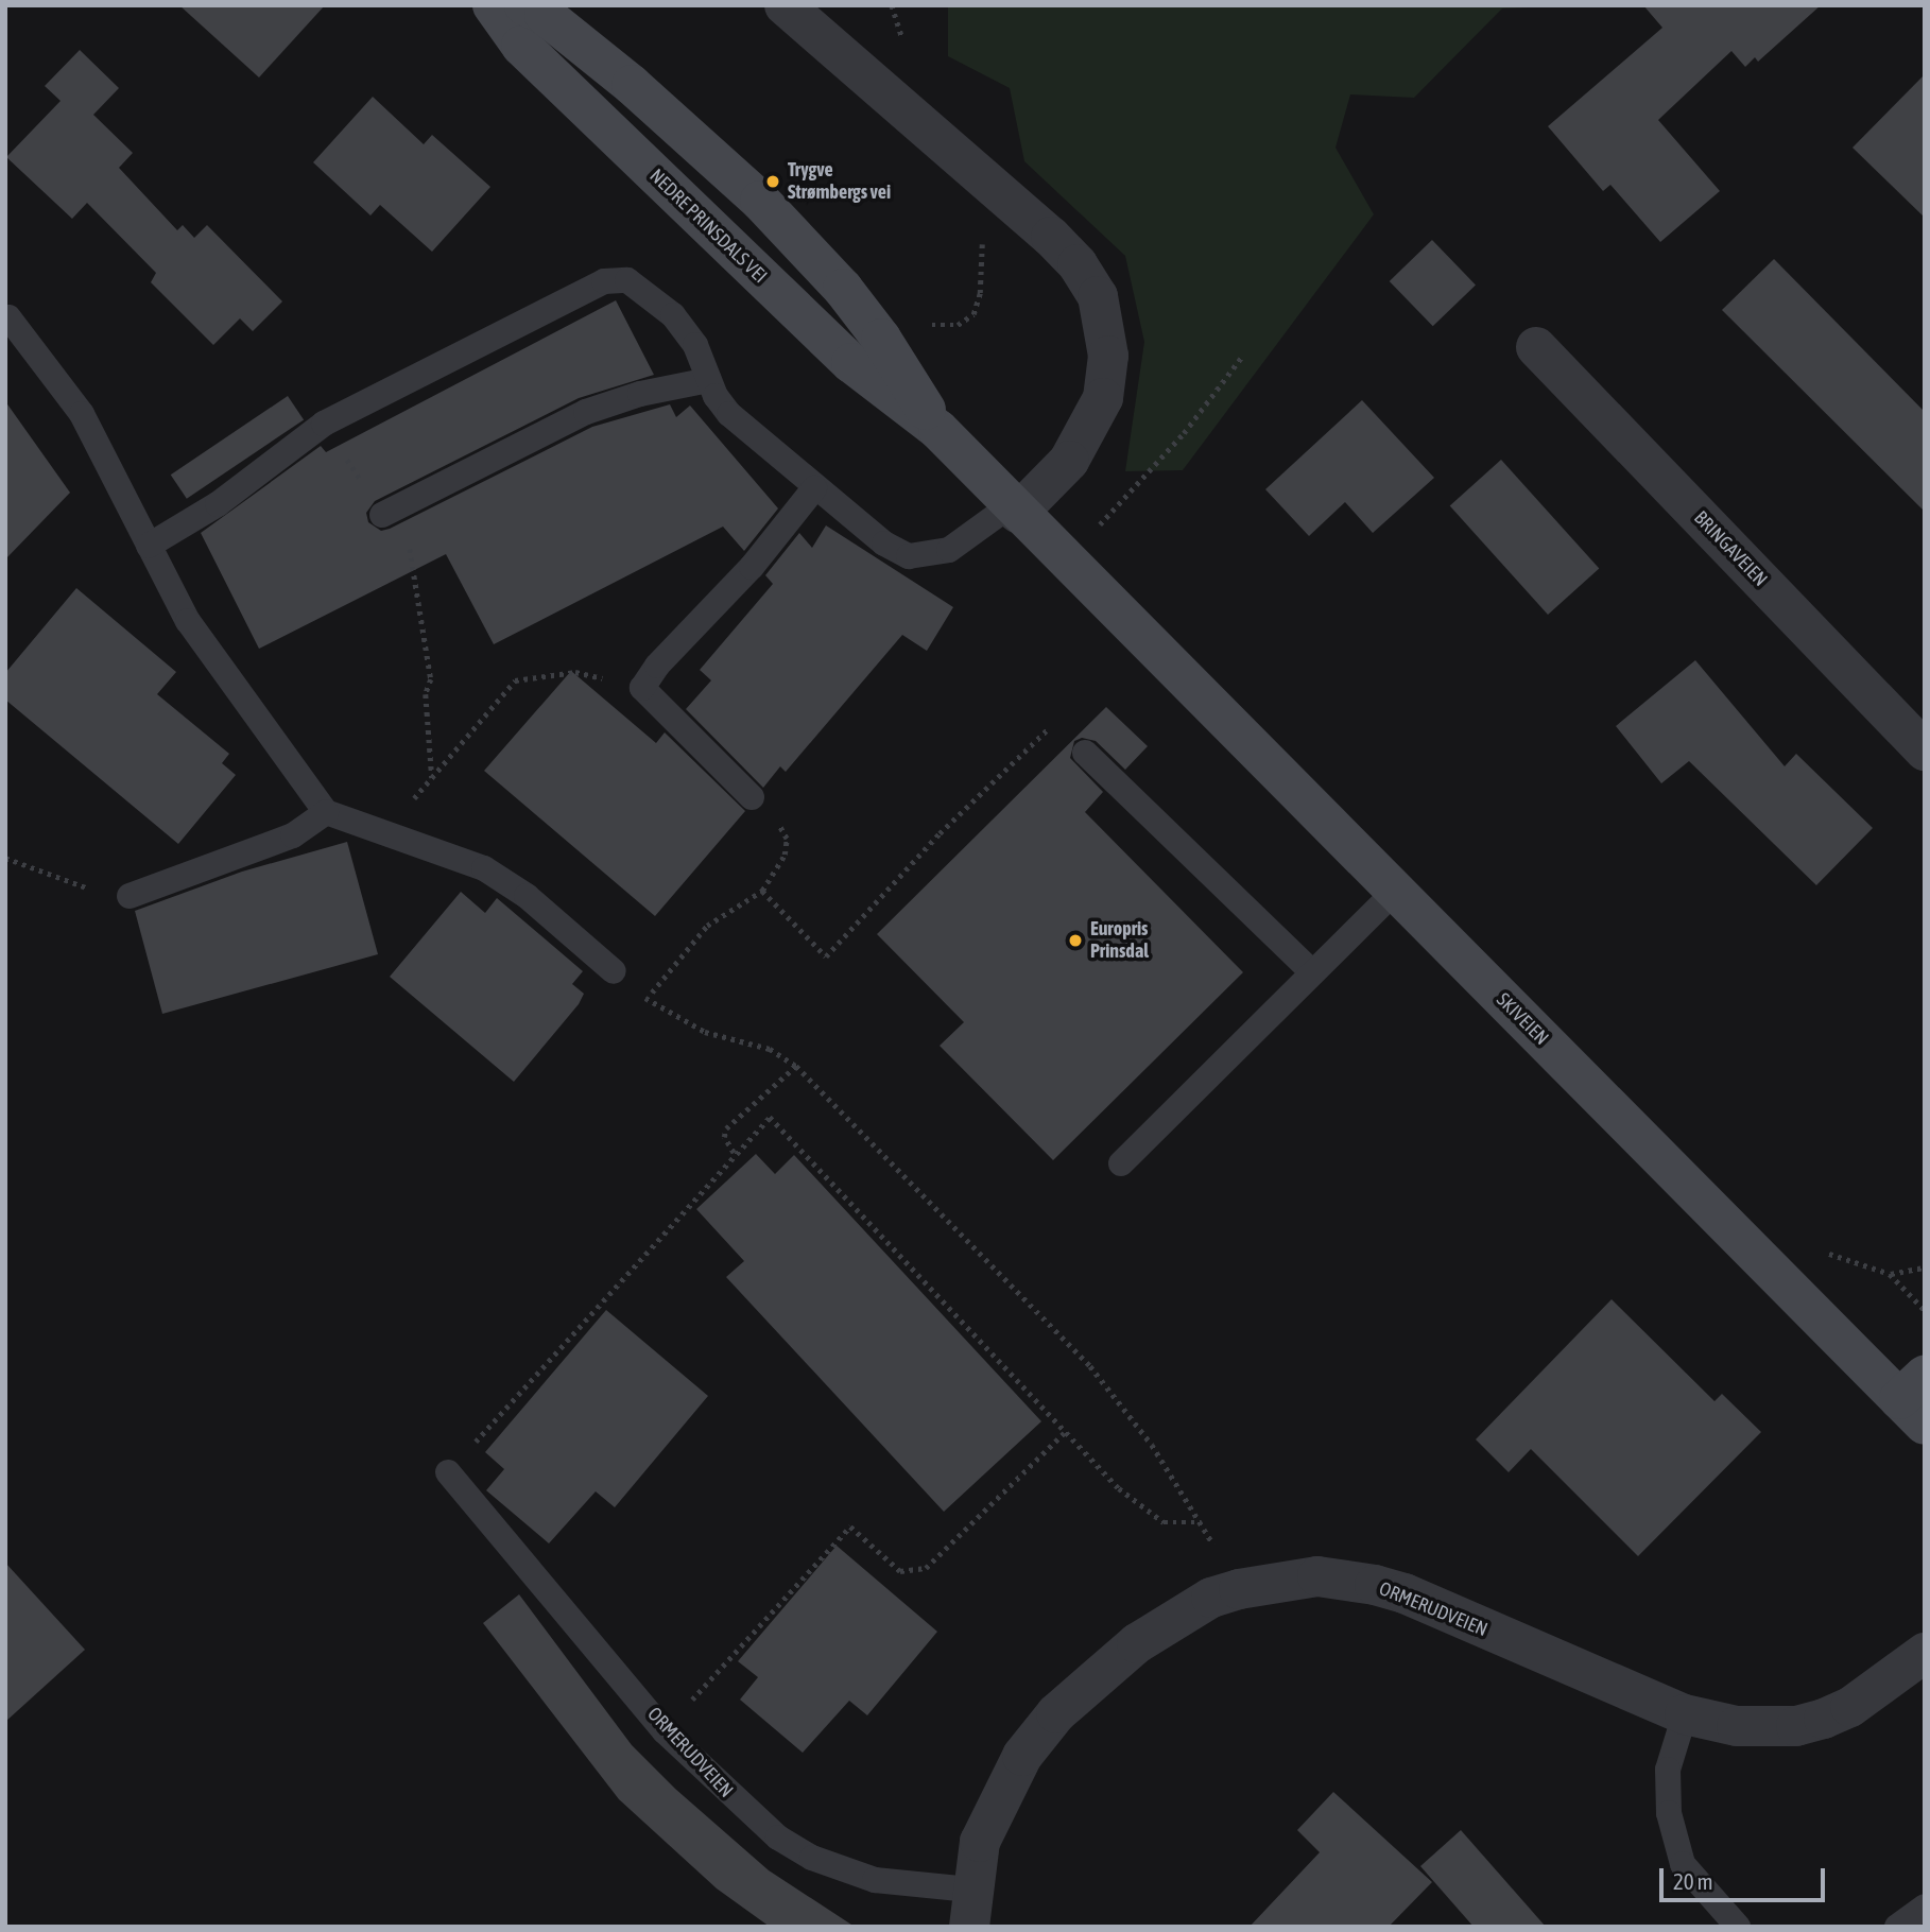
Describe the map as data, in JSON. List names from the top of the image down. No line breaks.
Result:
{"streets":{"main road":["NEDRE PRINSDALS VEI","SKIVEIEN"],"street":["BRINGAVEIEN","ORMERUDVEIEN"]},"crossings":[["NEDRE PRINSDALS VEI","SKIVEIEN"]],"places":["Trygve Strømbergs vei","Europris Prinsdal"],"scale_bar":"20 m"}
